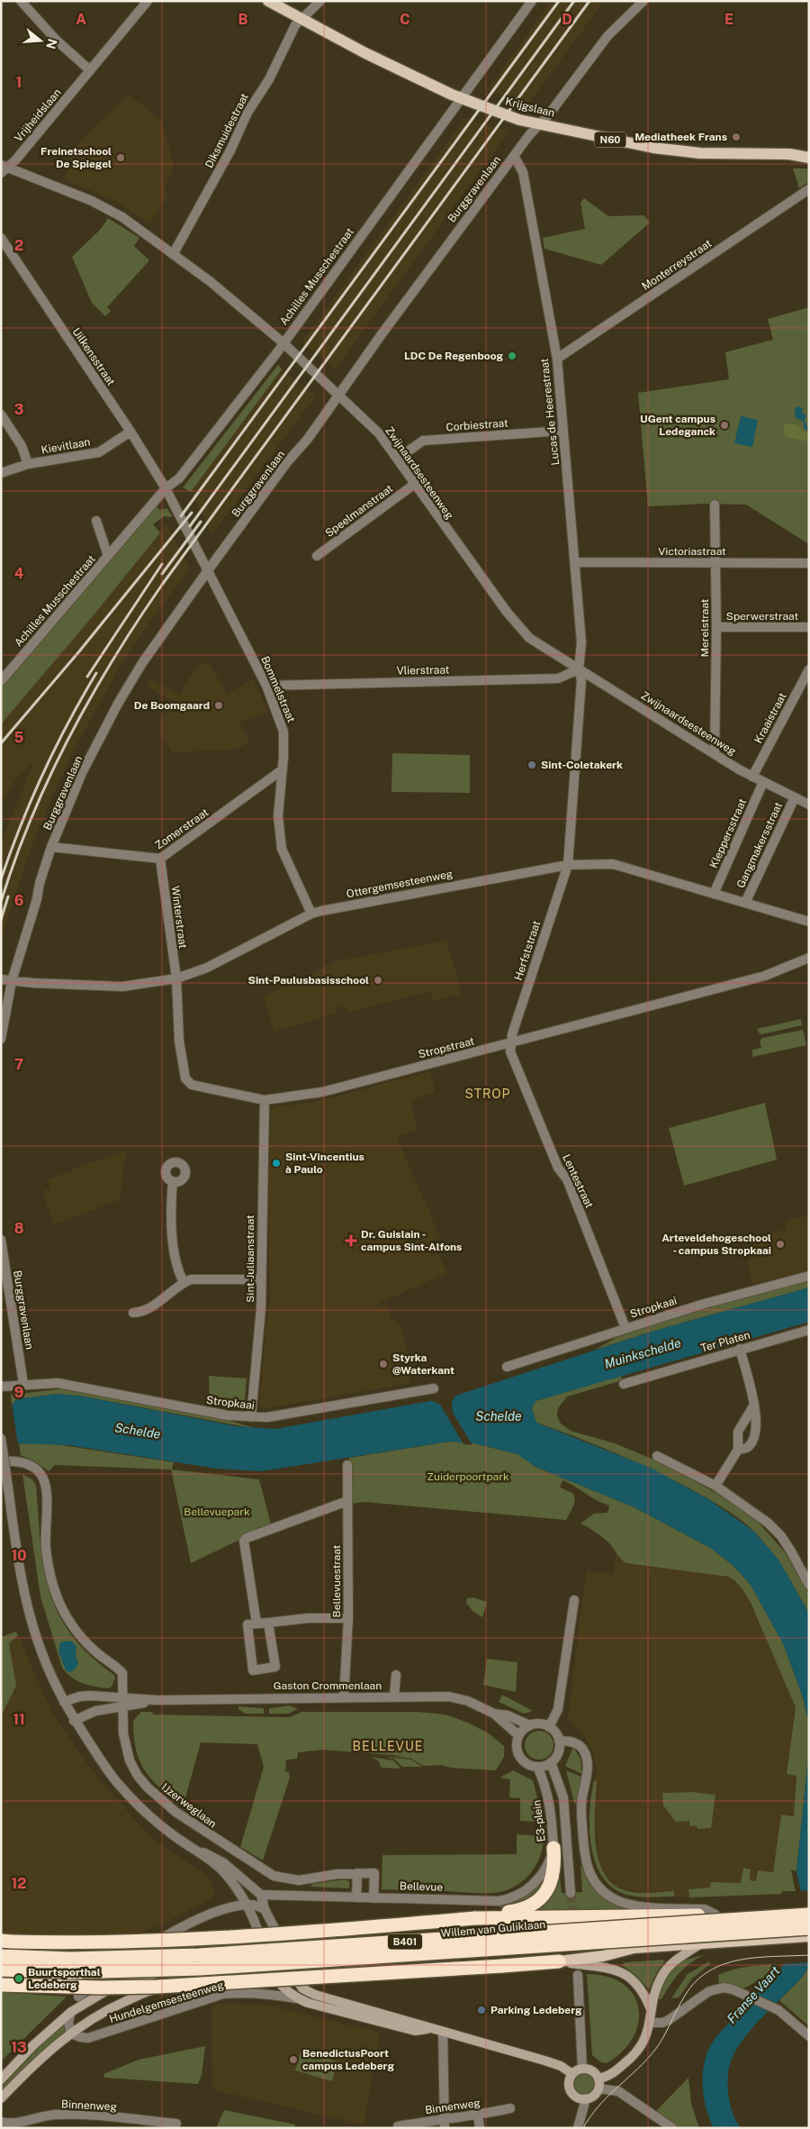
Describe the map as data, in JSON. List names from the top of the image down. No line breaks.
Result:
{"streets":{"highway":["B401"],"main road":["Krijgslaan","N60","Willem van Guliklaan","Hundelgemsesteenweg"],"street":["Vrijheidslaan","Diksmuidestraat","Burggravenlaan","Monterreystraat","Achilles Musschestraat","Uilkensstraat","Lucas de Heerestraat","Corbiestraat","Kievitlaan","Zwijnaardsesteenweg","Speelmanstraat","Victoriastraat","Sperwerstraat","Merelstraat","Vlierstraat","Bommelstraat","Kraaistraat","Zomerstraat","Kleppersstraat","Gangmakersstraat","Ottergemsesteenweg","Winterstraat","Herfststraat","Stropstraat","Lentestraat","Sint-Juliaanstraat","Stropkaai","Ter Platen","Bellevuestraat","Gaston Crommenlaan","IJzerweglaan","E3-plein","Bellevue","Binnenweg"]},"crossings":[["Krijgslaan","Diksmuidestraat"],["Krijgslaan","Burggravenlaan"],["Krijgslaan","Achilles Musschestraat"],["Vrijheidslaan","Zwijnaardsesteenweg"],["Diksmuidestraat","Zwijnaardsesteenweg"],["Burggravenlaan","Lucas de Heerestraat"],["Burggravenlaan","Zwijnaardsesteenweg"],["Burggravenlaan","Bommelstraat"],["Burggravenlaan","Zomerstraat"],["Burggravenlaan","Ottergemsesteenweg"],["Burggravenlaan","Stropkaai"],["Monterreystraat","Lucas de Heerestraat"],["Achilles Musschestraat","Uilkensstraat"],["Achilles Musschestraat","Zwijnaardsesteenweg"],["Achilles Musschestraat","Bommelstraat"],["Uilkensstraat","Kievitlaan"],["Uilkensstraat","Bommelstraat"],["Lucas de Heerestraat","Corbiestraat"],["Lucas de Heerestraat","Zwijnaardsesteenweg"],["Lucas de Heerestraat","Victoriastraat"],["Lucas de Heerestraat","Vlierstraat"],["Lucas de Heerestraat","Herfststraat"],["Corbiestraat","Zwijnaardsesteenweg"],["Zwijnaardsesteenweg","Speelmanstraat"],["Zwijnaardsesteenweg","Merelstraat"],["Zwijnaardsesteenweg","Vlierstraat"],["Zwijnaardsesteenweg","Kraaistraat"],["Zwijnaardsesteenweg","Kleppersstraat"],["Zwijnaardsesteenweg","Gangmakersstraat"],["Zwijnaardsesteenweg","Herfststraat"],["Victoriastraat","Merelstraat"],["Sperwerstraat","Merelstraat"],["Vlierstraat","Bommelstraat"],["Vlierstraat","Herfststraat"],["Bommelstraat","Zomerstraat"],["Bommelstraat","Ottergemsesteenweg"],["Zomerstraat","Winterstraat"],["Kleppersstraat","Ottergemsesteenweg"],["Gangmakersstraat","Ottergemsesteenweg"],["Ottergemsesteenweg","Winterstraat"],["Ottergemsesteenweg","Herfststraat"],["Ottergemsesteenweg","Stropstraat"],["Winterstraat","Stropstraat"],["Herfststraat","Stropstraat"],["Herfststraat","Lentestraat"],["Stropstraat","Lentestraat"],["Stropstraat","Sint-Juliaanstraat"],["Lentestraat","Stropkaai"],["Sint-Juliaanstraat","Stropkaai"],["Bellevuestraat","Gaston Crommenlaan"],["Gaston Crommenlaan","IJzerweglaan"],["Gaston Crommenlaan","E3-plein"],["E3-plein","Bellevue"],["Willem van Guliklaan","Hundelgemsesteenweg"]],"districts":["STROP","BELLEVUE"],"water":["Muinkschelde","Schelde","Franse Vaart"],"parks":["Zuiderpoortpark","Bellevuepark"],"places":{"other":["Mediatheek Frans","Freinetschool De Spiegel","LDC De Regenboog","UGent campus Ledeganck","De Boomgaard","Sint-Coletakerk","Sint-Paulusbasisschool","Sint-Vincentius à Paulo","Arteveldehogeschool - campus Stropkaai","Styrka @Waterkant","Buurtsporthal Ledeberg","Parking Ledeberg","BenedictusPoort campus Ledeberg"],"health":["Dr. Guislain - campus Sint-Alfons"]},"north":"right","grid":{"columns":["A","B","C","D","E"],"rows":["1","2","3","4","5","6","7","8","9","10","11","12","13"]}}
